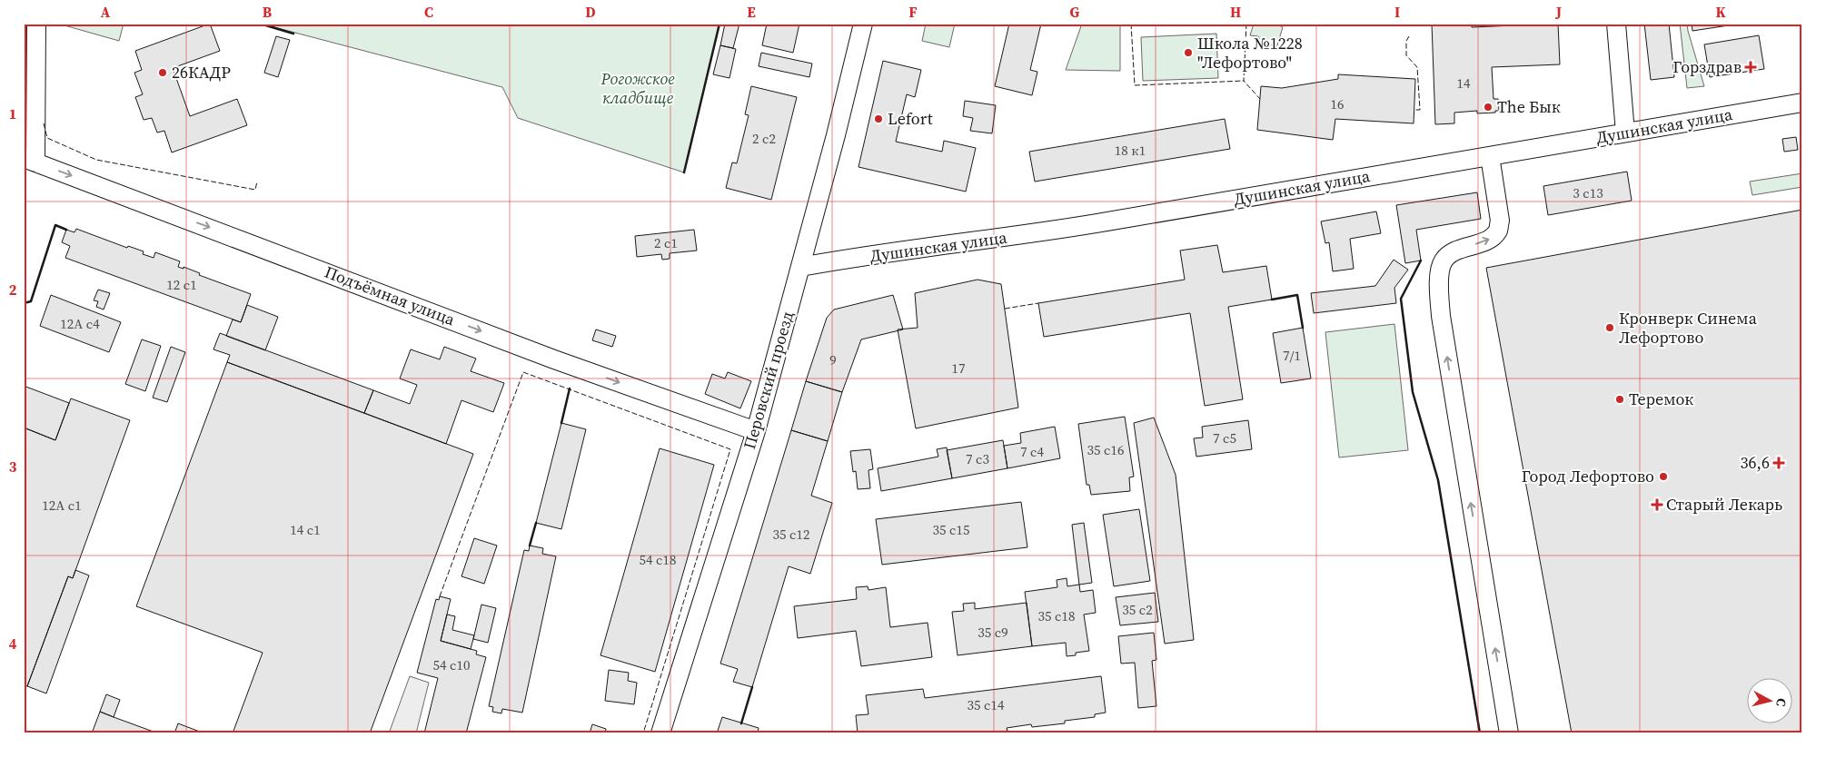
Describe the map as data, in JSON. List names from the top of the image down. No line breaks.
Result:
{"streets":{"street":["Душинская улица","Подъёмная улица","Перовский проезд"]},"crossings":[["Душинская улица","Перовский проезд"],["Подъёмная улица","Перовский проезд"]],"one_way":["Подъёмная улица"],"parks":["Рогожское кладбище"],"places":{"other":["Школа №1228 \"Лефортово\"","26КАДР","The Бык","Lefort","Кронверк Синема Лефортово","Теремок","Город Лефортово"],"health":["Горздрав","36,6","Старый Лекарь"]},"house_numbers":["14","16","2 с2","18 к1","3 с13","2 с1","12 с1","12А с4","7/1","9","17","7 с5","35 с16","7 с4","7 с3","12А с1","14 с1","35 с15","35 с12","54 с18","35 с2","35 с18","35 с9","54 с10","35 с14"],"north":"right","grid":{"columns":["A","B","C","D","E","F","G","H","I","J","K"],"rows":["1","2","3","4"]}}
